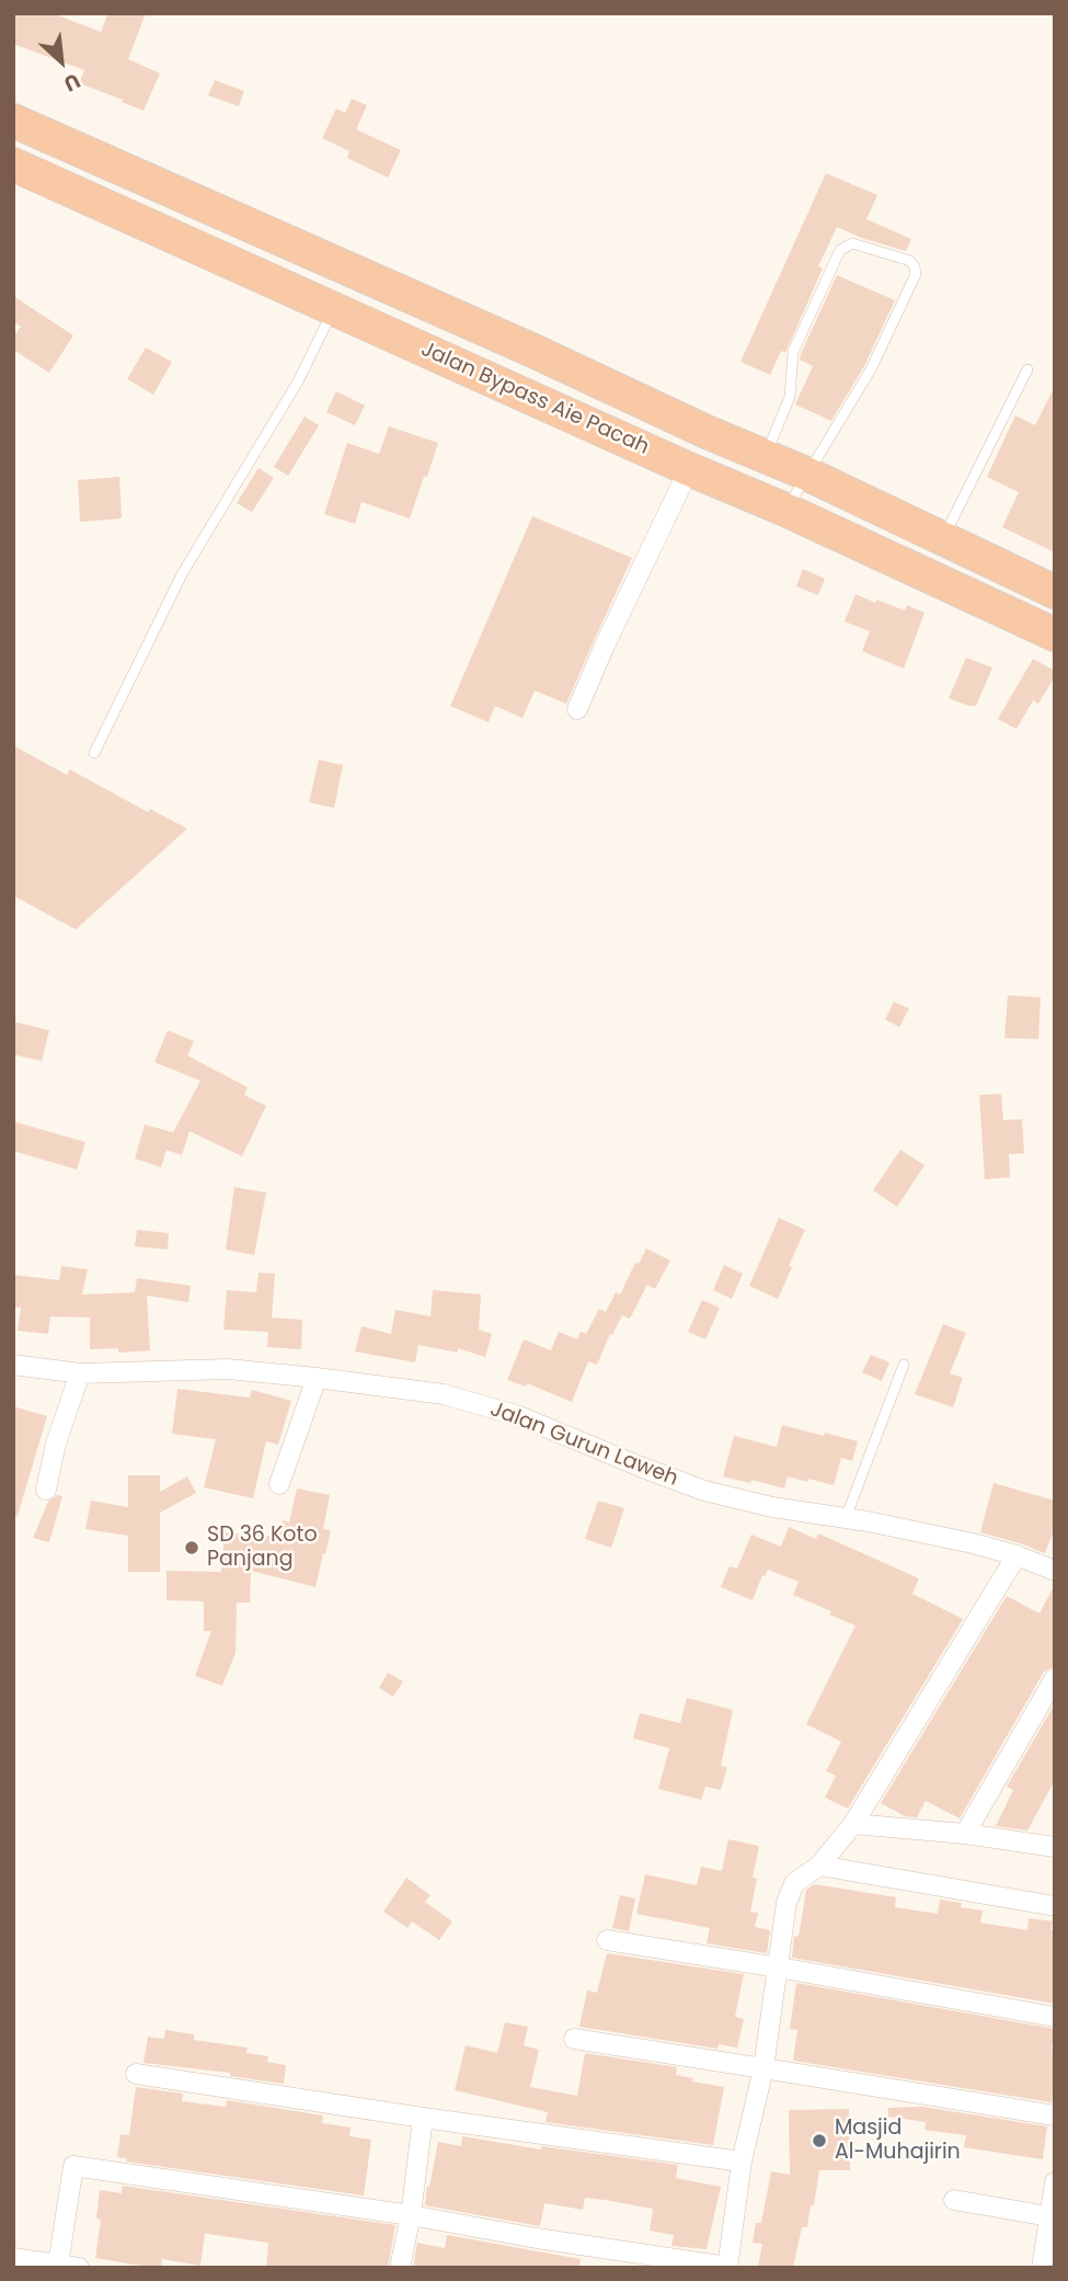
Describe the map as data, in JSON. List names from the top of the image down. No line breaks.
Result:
{"streets":{"highway":["Jalan Bypass Aie Pacah"],"street":["Jalan Gurun Laweh"]},"places":["SD 36 Koto Panjang","Masjid Al-Muhajirin"],"north":"bottom right"}
